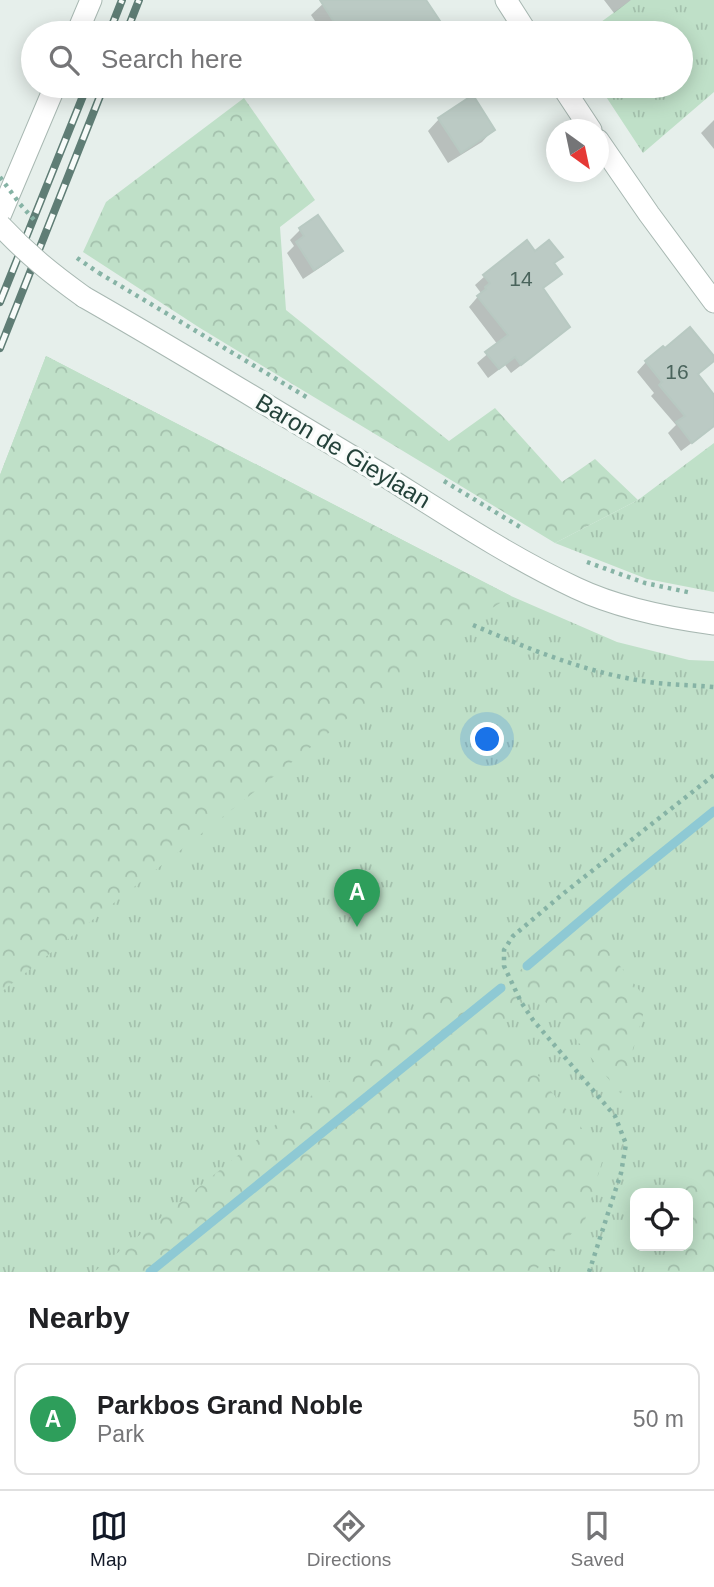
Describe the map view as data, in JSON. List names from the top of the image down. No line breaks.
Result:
{"streets":{"street":["Baron de Gieylaan"]},"house_numbers":["14","16"],"north":"bottom right","page":{"search":"Search here","pins":"A","heading":"Nearby","list":[{"mark":"A","name":"Parkbos Grand Noble","note":"Park","value":"50 m"}],"nav":["Map","Directions","Saved"]}}
